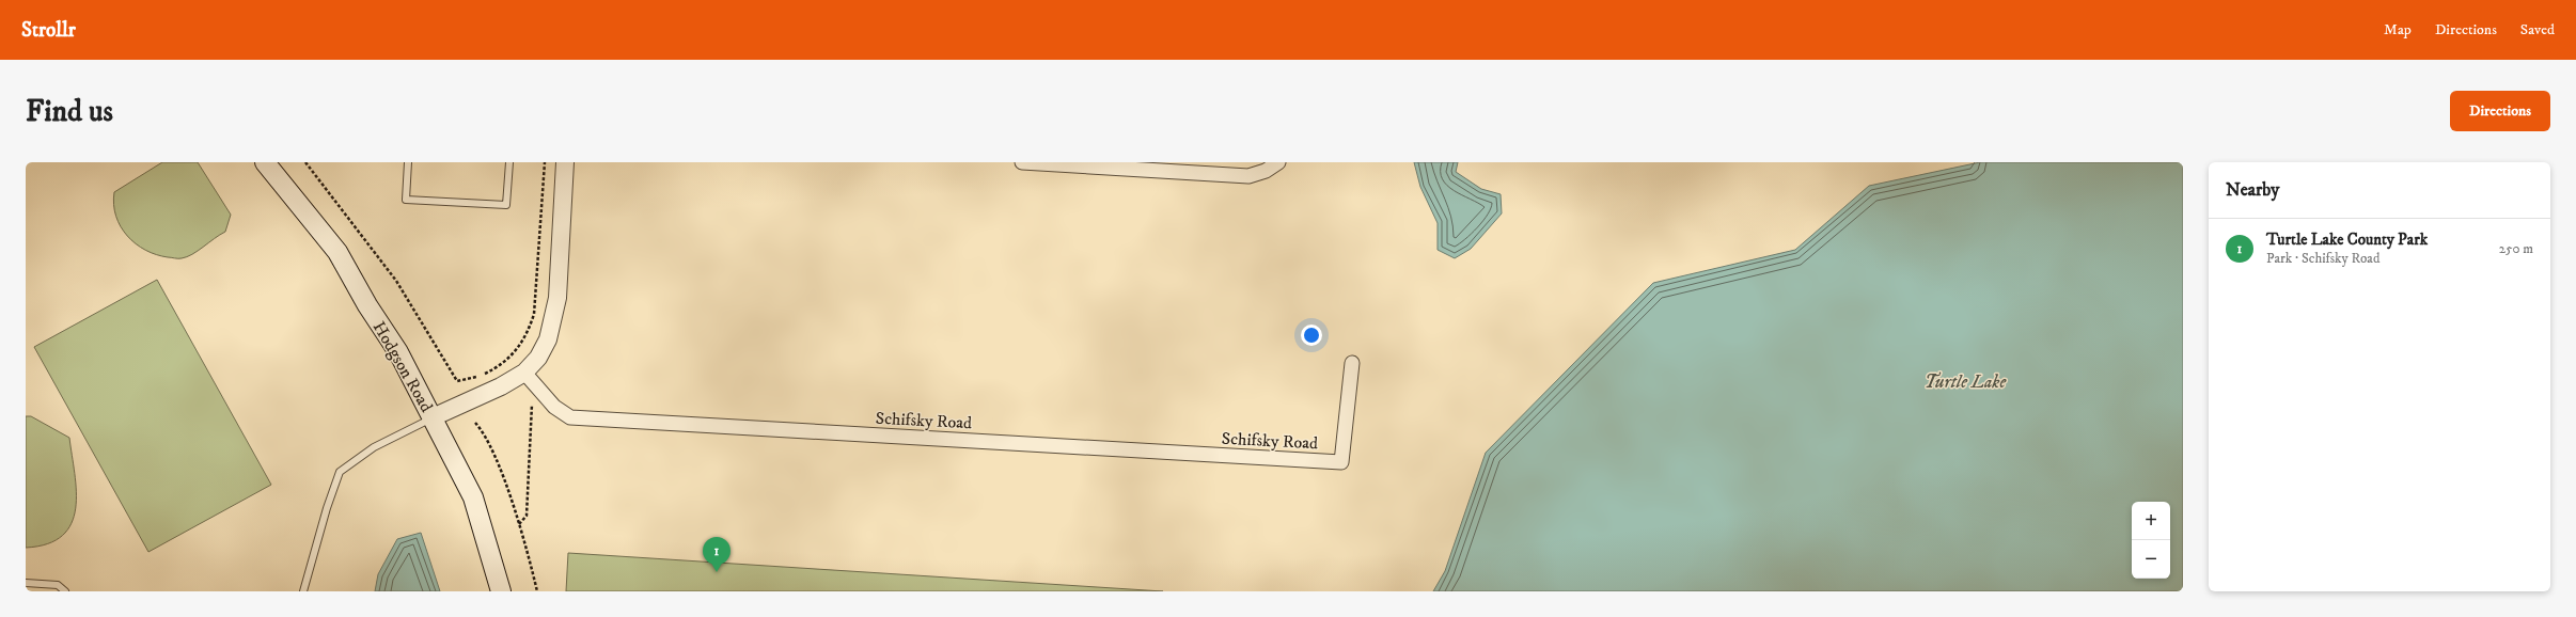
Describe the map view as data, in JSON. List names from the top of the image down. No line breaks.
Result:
{"streets":{"main road":["Hodgson Road"],"street":["Schifsky Road"]},"water":["Turtle Lake"],"page":{"header":"Strollr","nav":["Map","Directions","Saved"],"buttons":"Directions","title":"Find us","heading":"Nearby","list":[{"mark":"1","name":"Turtle Lake County Park","note":"Park · Schifsky Road","value":"250 m"}],"map_buttons":["+","−"],"pins":"1"}}
